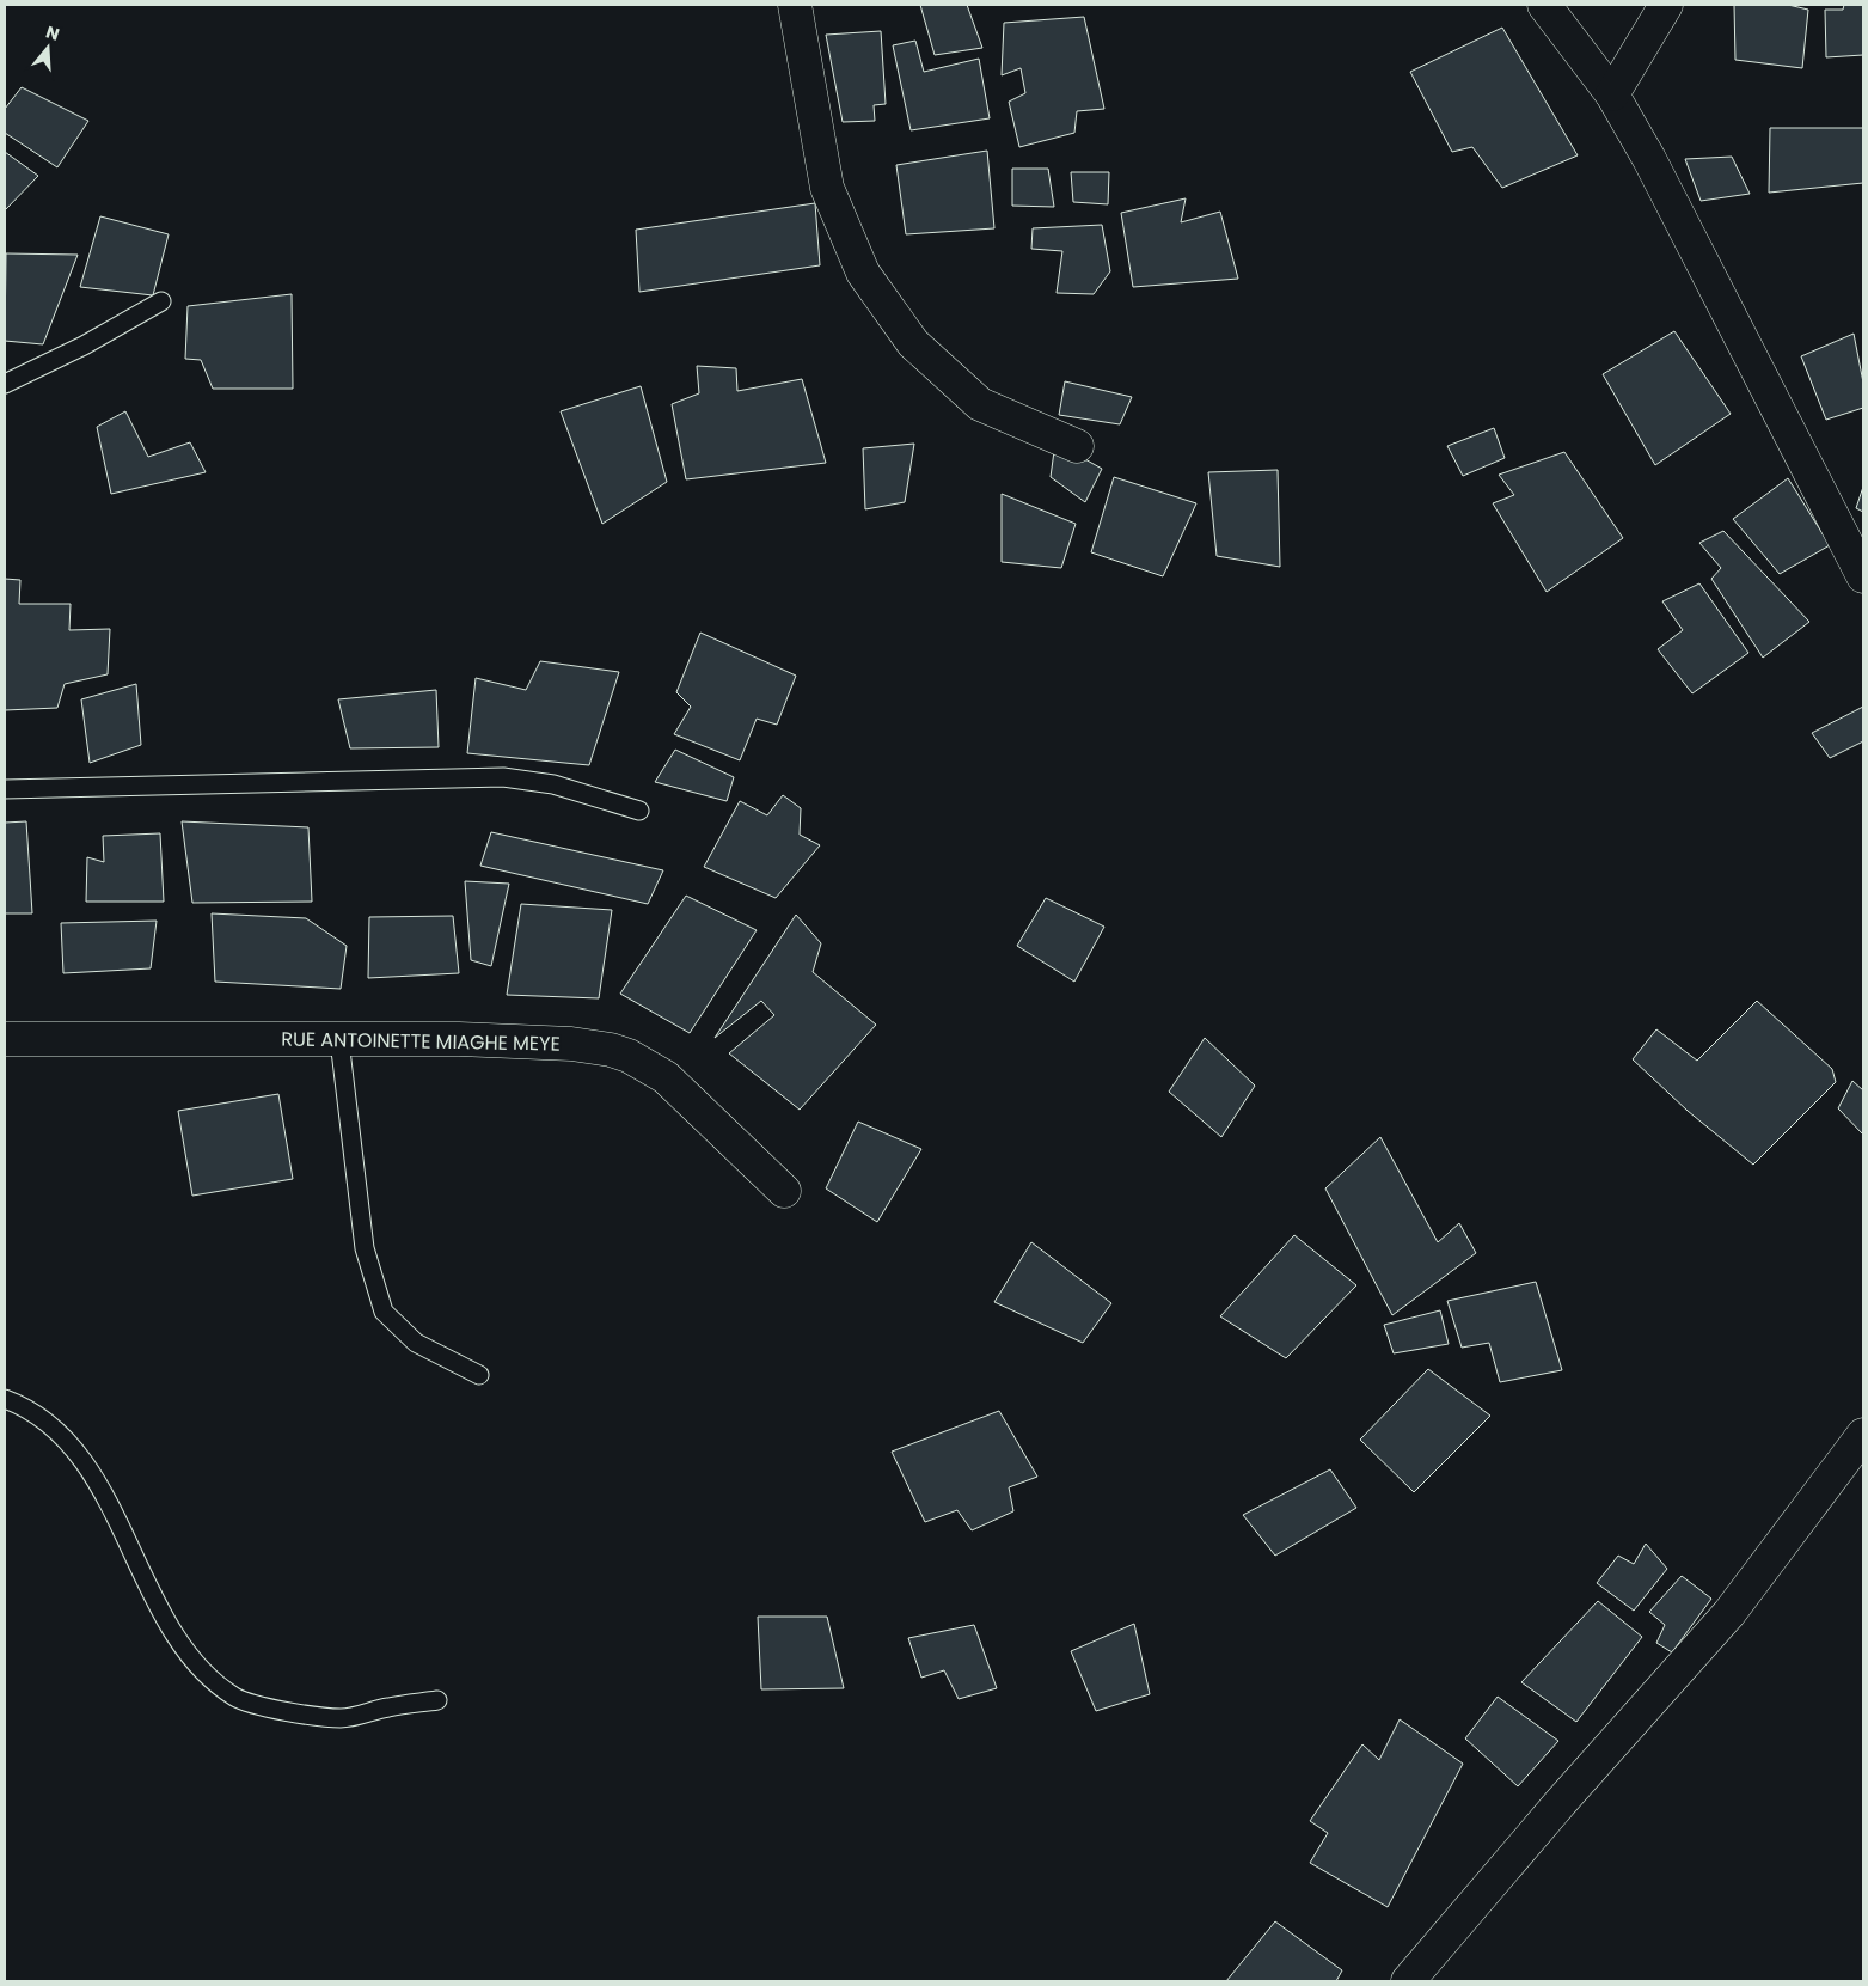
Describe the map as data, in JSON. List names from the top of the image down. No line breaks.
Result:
{"streets":{"street":["RUE ANTOINETTE MIAGHE MEYE"]},"north":"top"}
